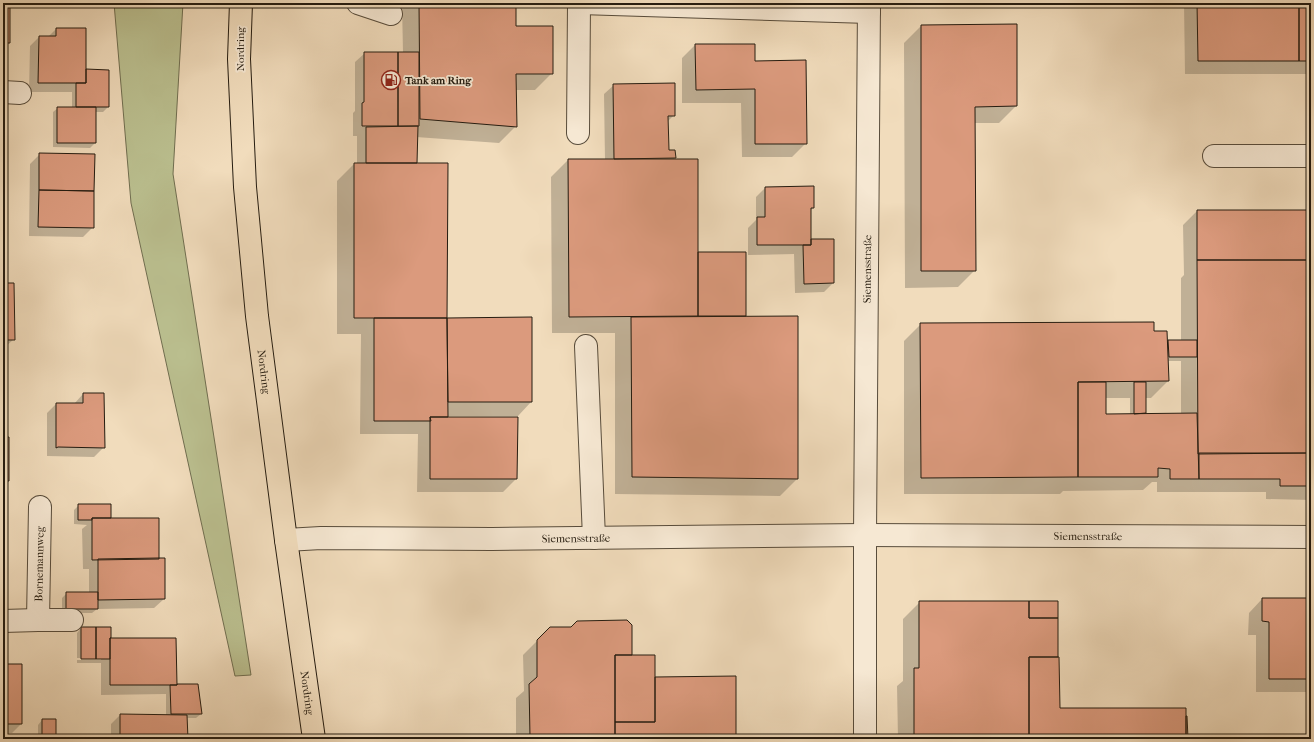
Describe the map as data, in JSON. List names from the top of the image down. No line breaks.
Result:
{"streets":{"main road":["Nordring"],"street":["Siemensstraße","Bornemannweg"]},"crossings":[["Nordring","Siemensstraße"]],"places":{"fuel station":["Tank am Ring"]}}
